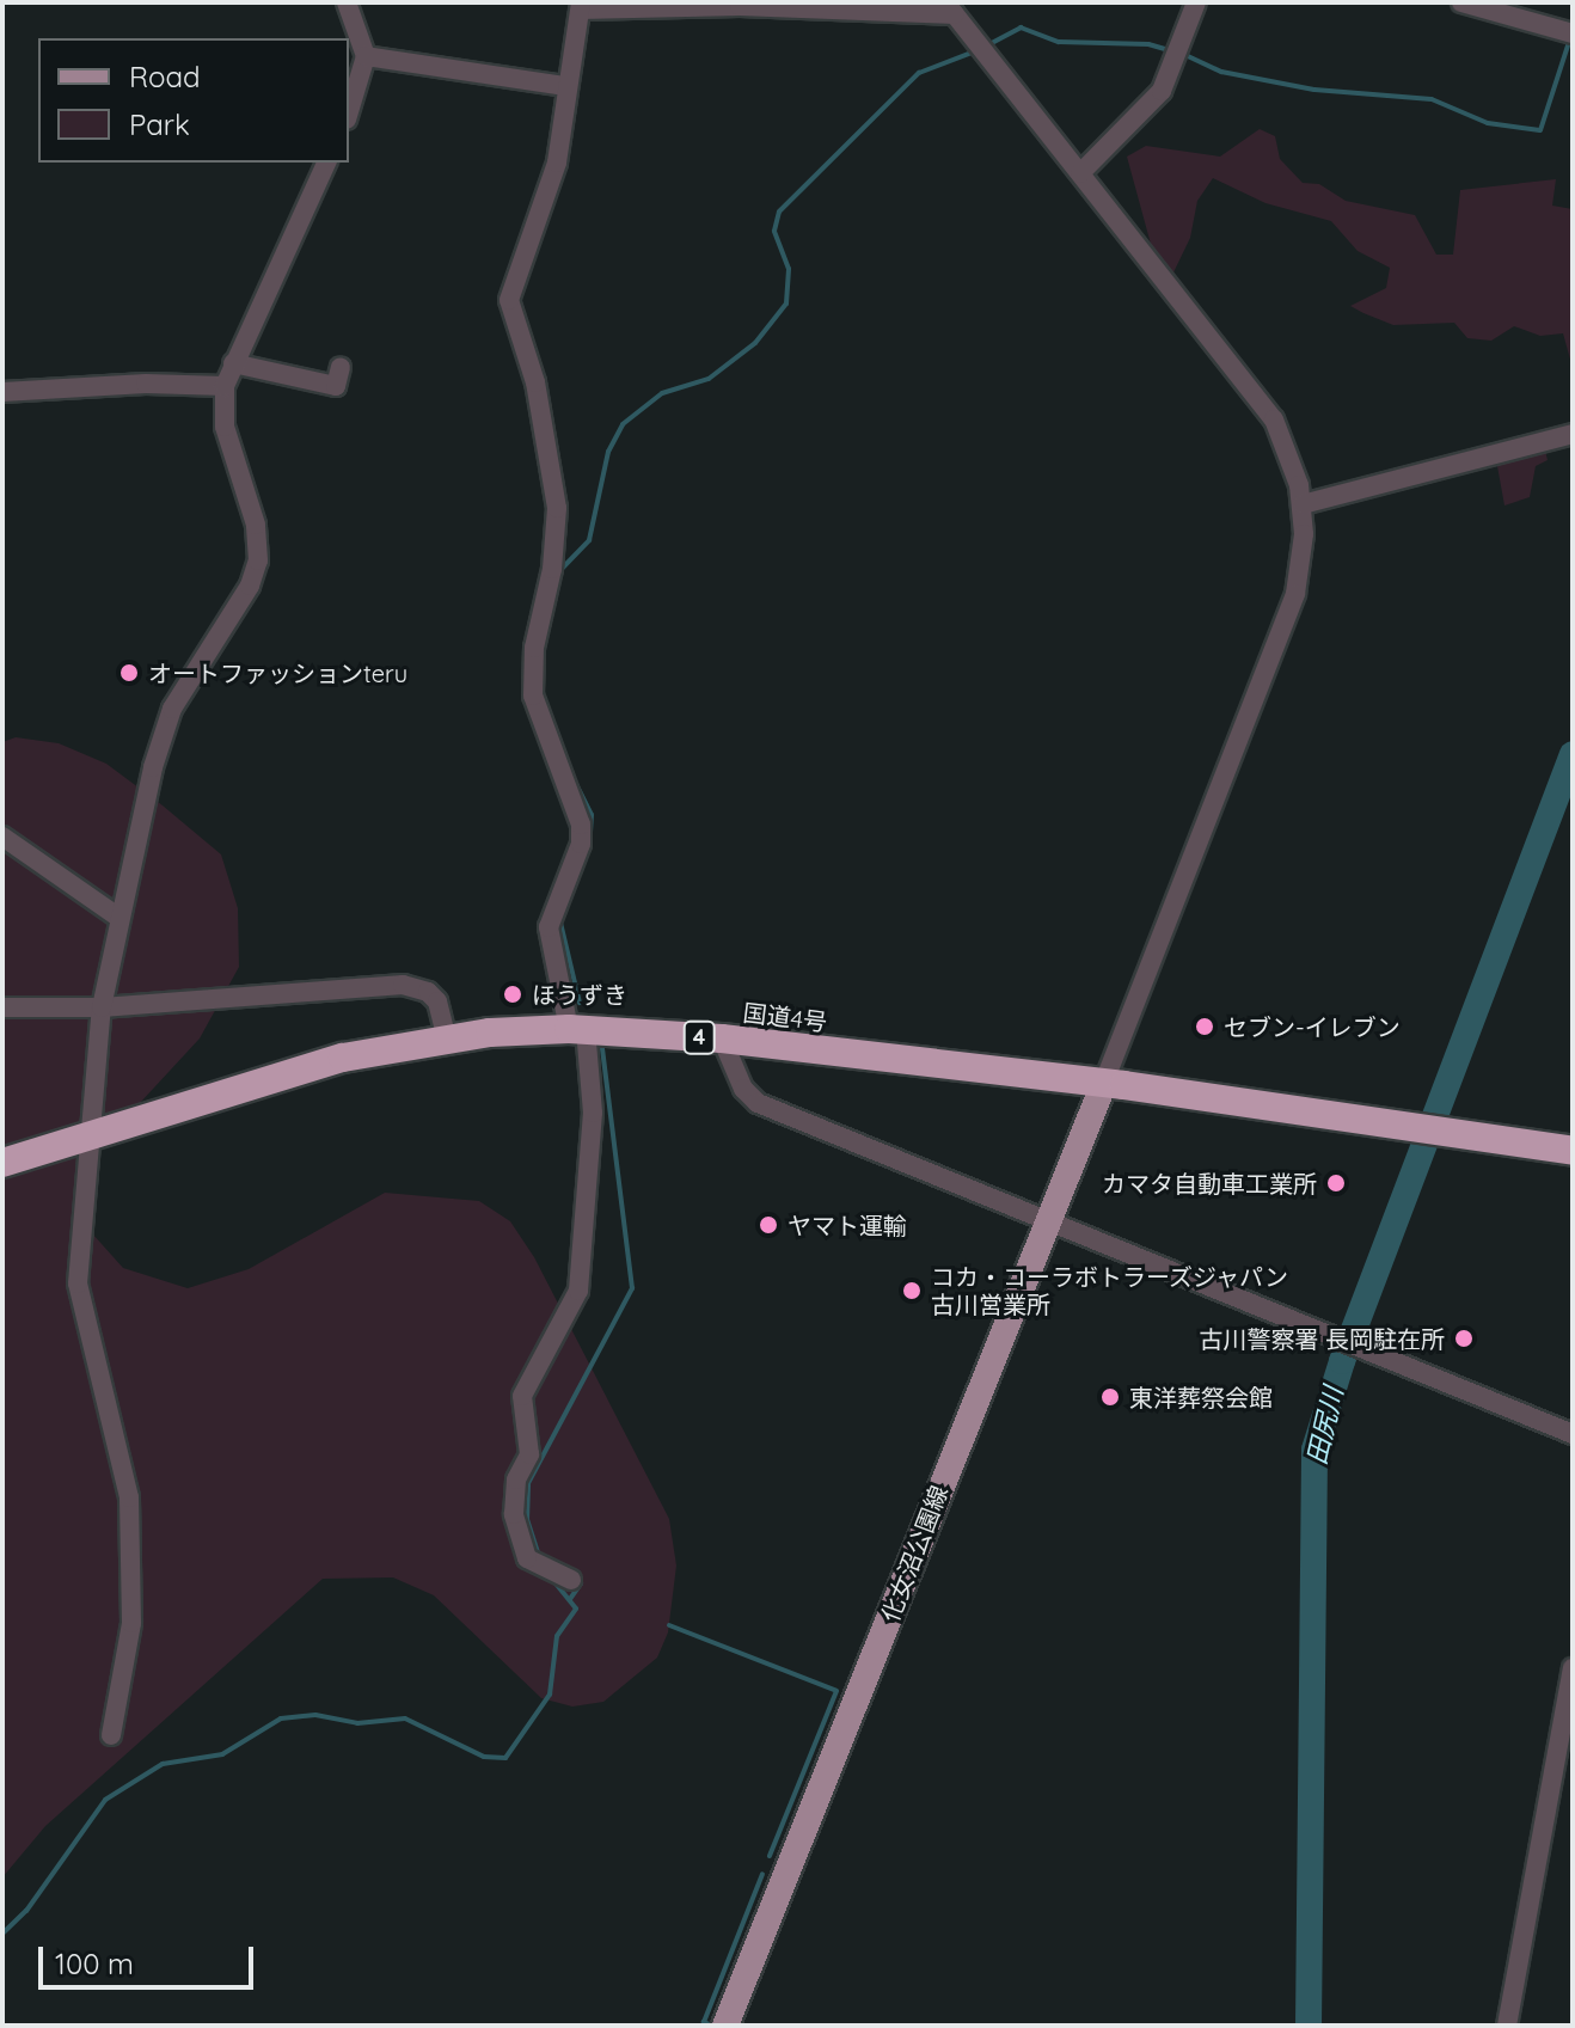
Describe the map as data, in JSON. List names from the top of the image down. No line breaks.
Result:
{"streets":{"highway":["国道4号","4"],"main road":["化女沼公園線"]},"crossings":[["国道4号","化女沼公園線"]],"water":["田尻川"],"places":["オートファッションteru","ほうずき","セブン-イレブン","カマタ自動車工業所","ヤマト運輸","コカ・コーラボトラーズジャパン 古川営業所","古川警察署 長岡駐在所","東洋葬祭会館"],"legend":["Road","Park"],"scale_bar":"100 m"}
